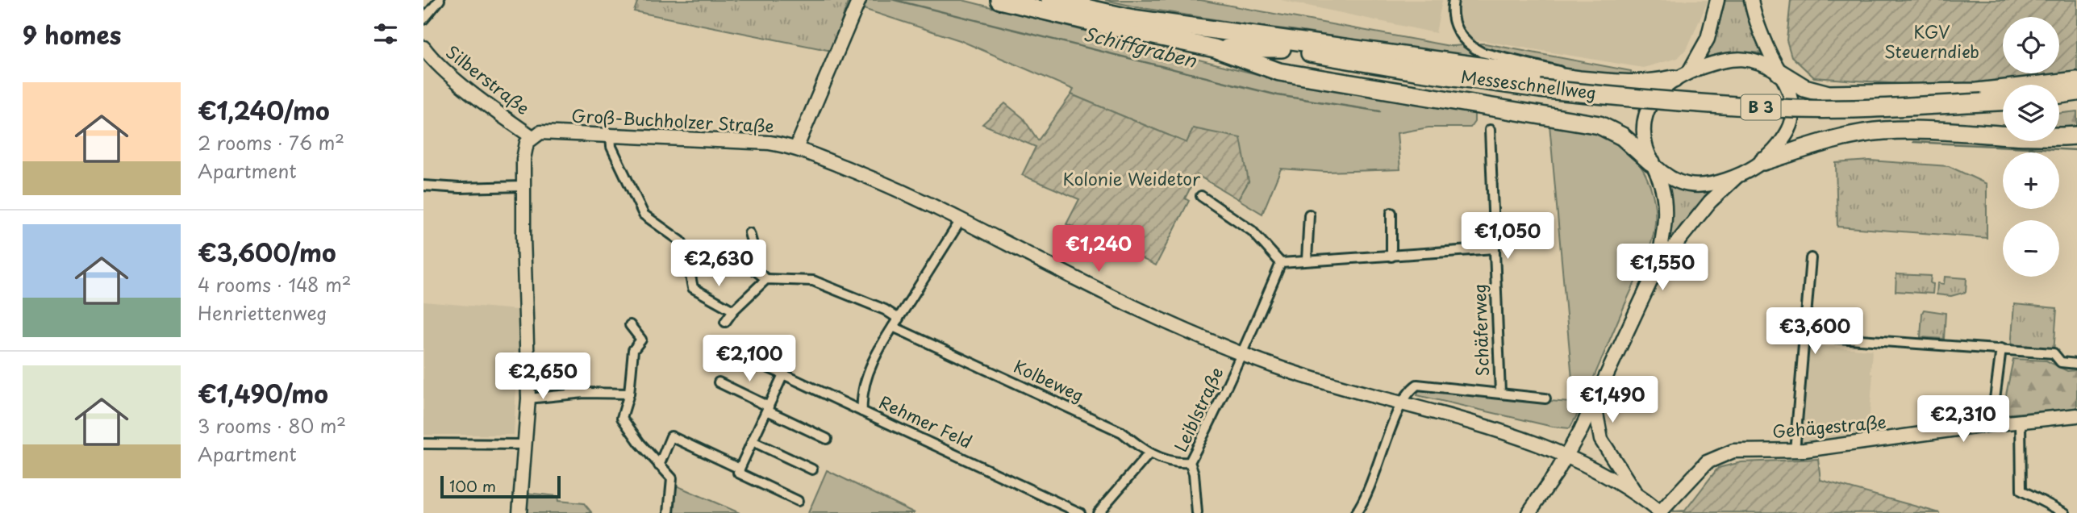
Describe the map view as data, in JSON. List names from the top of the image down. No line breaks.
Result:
{"streets":{"highway":["Messeschnellweg","B 3"],"street":["Silberstraße","Groß-Buchholzer Straße","Schäferweg","Kolbeweg","Leiblstraße","Rehmer Feld","Gehägestraße"]},"crossings":[["Silberstraße","Groß-Buchholzer Straße"],["Groß-Buchholzer Straße","Leiblstraße"],["Groß-Buchholzer Straße","Rehmer Feld"],["Kolbeweg","Leiblstraße"],["Kolbeweg","Rehmer Feld"]],"water":["Schiffgraben"],"parks":["KGV Steuerndieb","Kolonie Weidetor"],"scale_bar":"100 m","page":{"heading":"9 homes","map_buttons":["+","−"],"list":[{"name":"€1,240/mo","note":"2 rooms · 76 m² · Apartment"},{"name":"€3,600/mo","note":"4 rooms · 148 m² · Henriettenweg"},{"name":"€1,490/mo","note":"3 rooms · 80 m² · Apartment"}],"price":["€1,050","€1,240","€2,630","€1,550","€3,600","€2,100","€2,650","€1,490","€2,310"],"scale":"100 m"}}
